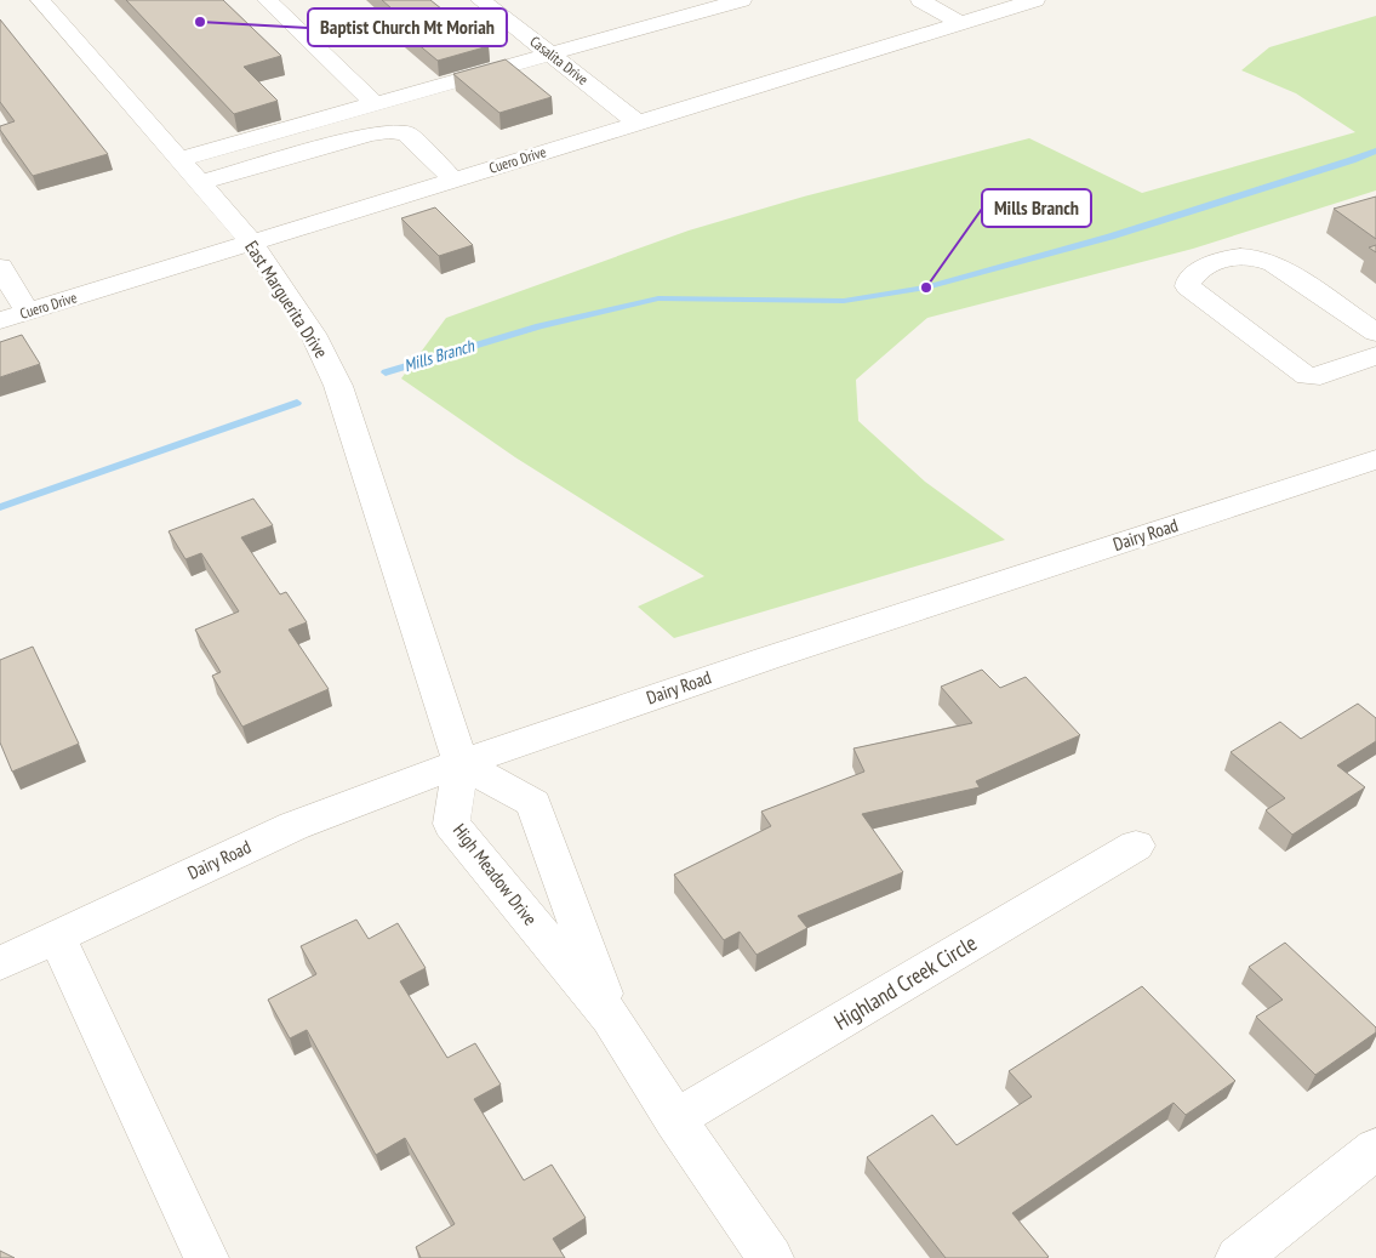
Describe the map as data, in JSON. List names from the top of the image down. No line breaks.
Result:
{"streets":{"street":["Casalita Drive","Cuero Drive","East Marguerita Drive","Dairy Road","High Meadow Drive","Highland Creek Circle"]},"crossings":[["Casalita Drive","Cuero Drive"],["Cuero Drive","East Marguerita Drive"],["East Marguerita Drive","Dairy Road"],["East Marguerita Drive","High Meadow Drive"],["Dairy Road","High Meadow Drive"],["High Meadow Drive","Highland Creek Circle"]],"water":["Mills Branch"],"places":["Baptist Church Mt Moriah","Mills Branch"]}
